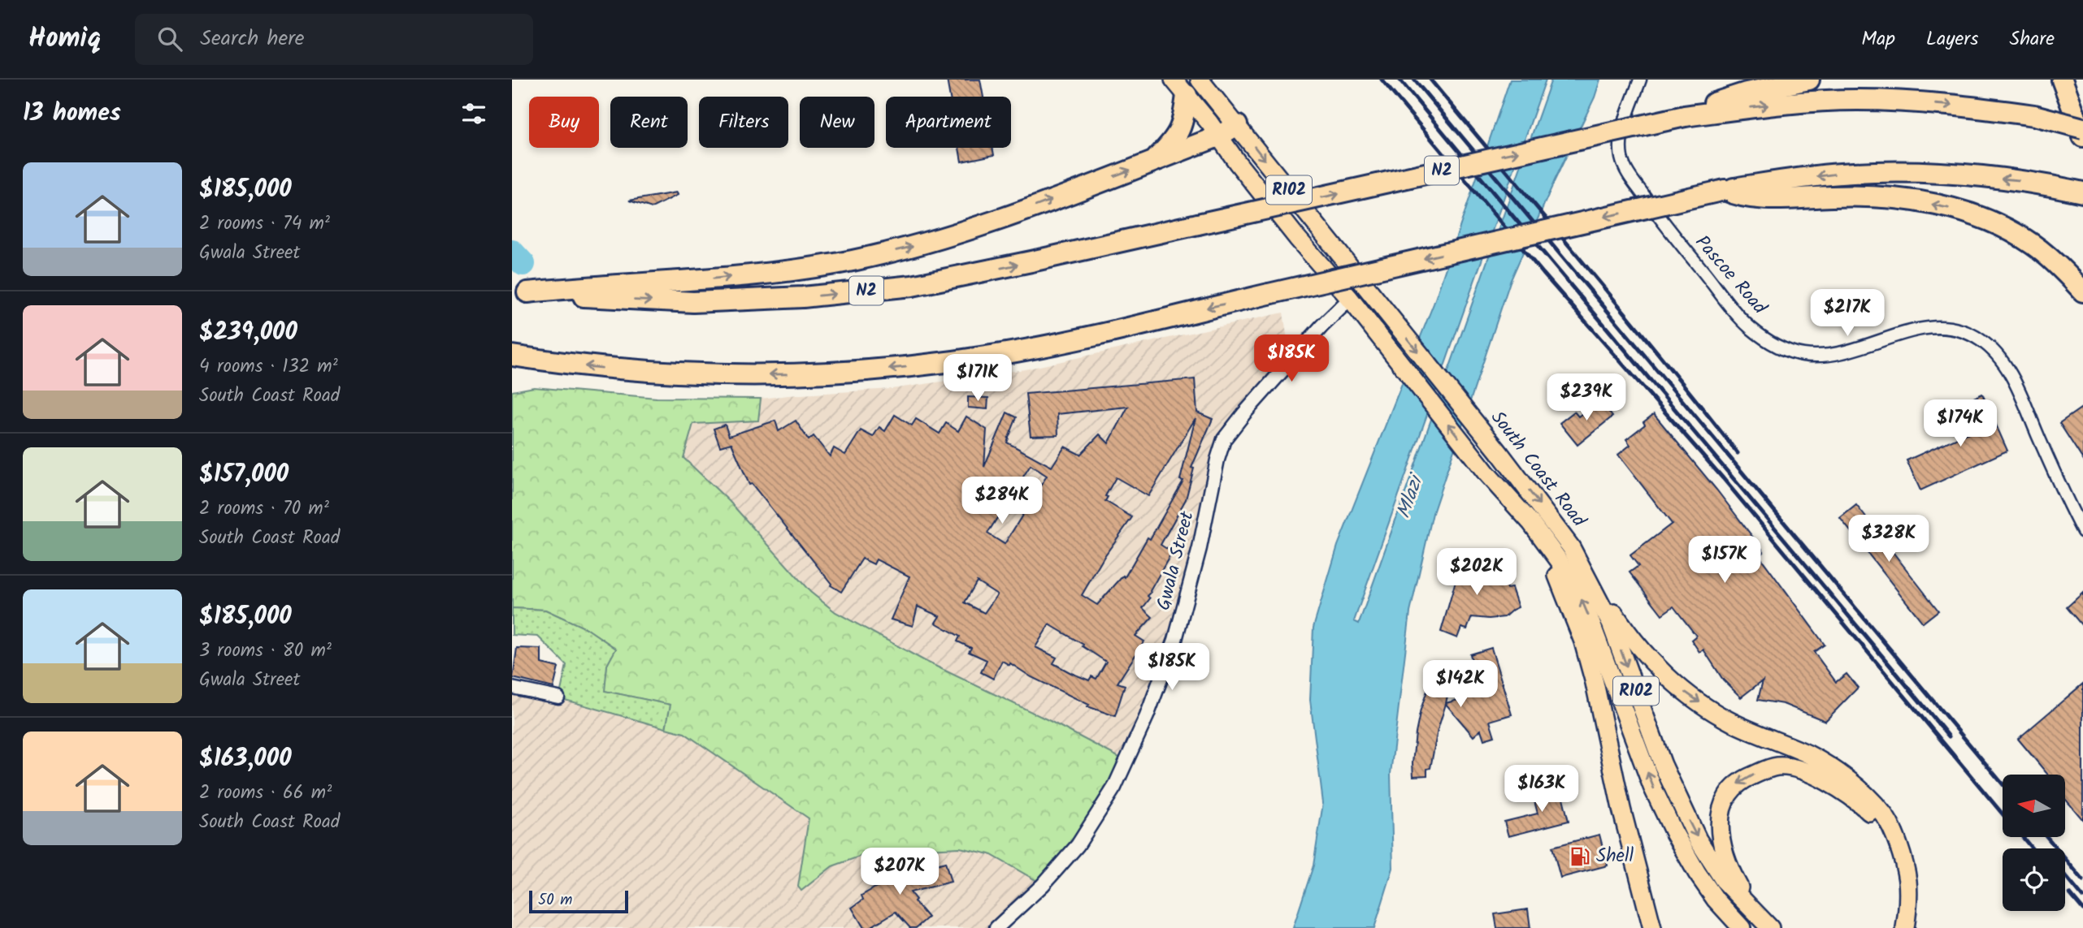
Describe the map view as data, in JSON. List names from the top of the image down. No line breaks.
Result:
{"streets":{"highway":["N2"],"main road":["R102","South Coast Road"],"street":["Pascoe Road","Gwala Street"]},"crossings":[["South Coast Road","Gwala Street"]],"water":["Mlazi"],"places":{"fuel station":["Shell"]},"scale_bar":"50 m","north":"left","page":{"header":"Homiq","search":"Search here","nav":["Map","Layers","Share"],"heading":"13 homes","chip":["Buy","Rent","Filters","New","Apartment"],"list":[{"name":"$185,000","note":"2 rooms · 74 m² · Gwala Street"},{"name":"$239,000","note":"4 rooms · 132 m² · South Coast Road"},{"name":"$157,000","note":"2 rooms · 70 m² · South Coast Road"},{"name":"$185,000","note":"3 rooms · 80 m² · Gwala Street"},{"name":"$163,000","note":"2 rooms · 66 m² · South Coast Road"}],"price":["$217K","$185K","$171K","$239K","$174K","$284K","$328K","$157K","$202K","$185K","$142K","$163K","$207K"],"scale":"50 m"}}
